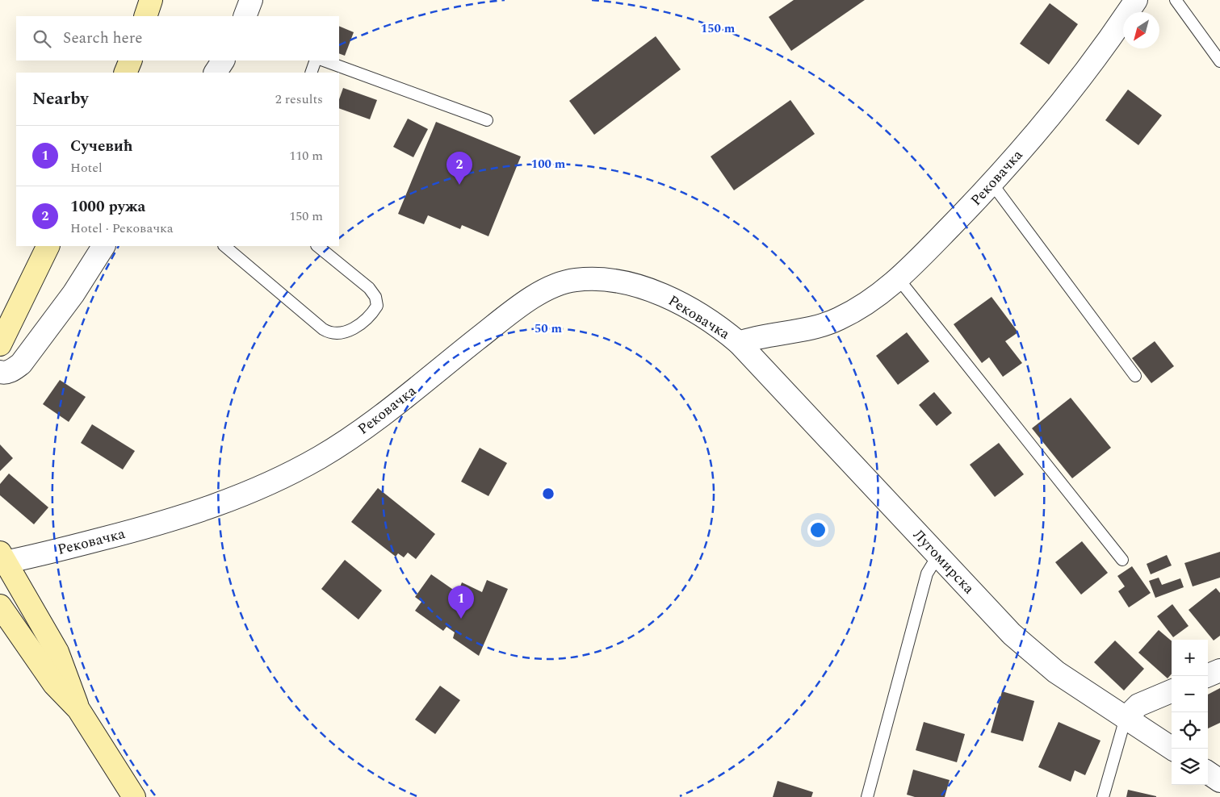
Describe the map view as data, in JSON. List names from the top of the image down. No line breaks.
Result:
{"streets":{"street":["Рековачка","Лугомирска"]},"crossings":[["Рековачка","Лугомирска"]],"north":"bottom left","page":{"search":"Search here","heading":["Nearby","2 results"],"list":[{"mark":"1","name":"Сучевић","note":"Hotel","value":"110 m"},{"mark":"2","name":"1000 ружа","note":"Hotel · Рековачка","value":"150 m"}],"pins":["2","1"],"map_buttons":["+","−"]},"rings":["150 m","100 m","50 m"]}
